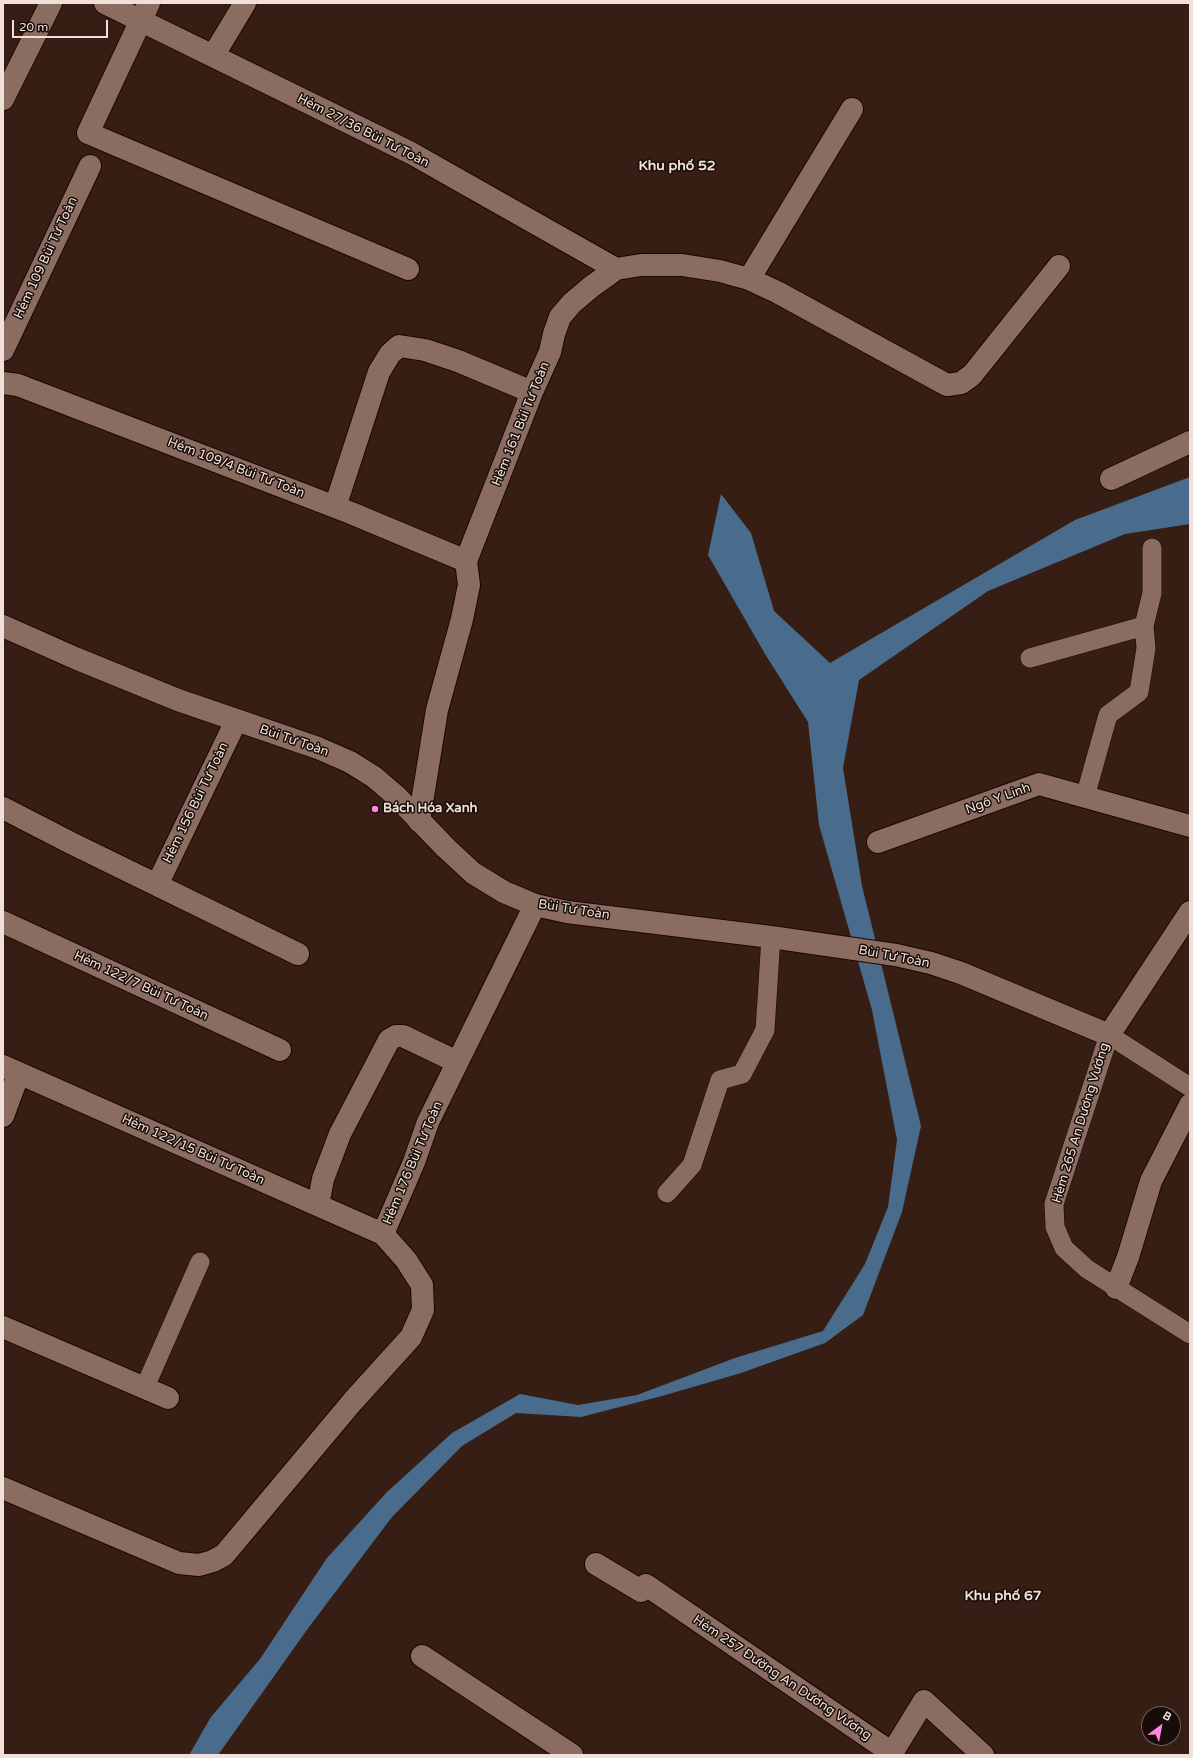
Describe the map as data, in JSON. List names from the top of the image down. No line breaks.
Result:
{"streets":{"street":["Hẻm 27/36 Bùi Tư Toàn","Hẻm 109 Bùi Tư Toàn","Hẻm 161 Bùi Tư Toàn","Hẻm 109/4 Bùi Tư Toàn","Bùi Tư Toàn","Ngô Y Linh","Hẻm 156 Bùi Tư Toàn","Hẻm 122/7 Bùi Tư Toàn","Hẻm 122/15 Bùi Tư Toàn","Hẻm 176 Bùi Tư Toàn","Hẻm 257 Đường An Dương Vương"],"lane":["Hẻm 265 An Dương Vương"]},"crossings":[["Hẻm 27/36 Bùi Tư Toàn","Hẻm 161 Bùi Tư Toàn"],["Hẻm 161 Bùi Tư Toàn","Hẻm 109/4 Bùi Tư Toàn"],["Hẻm 161 Bùi Tư Toàn","Bùi Tư Toàn"],["Bùi Tư Toàn","Hẻm 156 Bùi Tư Toàn"],["Bùi Tư Toàn","Hẻm 265 An Dương Vương"],["Bùi Tư Toàn","Hẻm 176 Bùi Tư Toàn"],["Hẻm 122/15 Bùi Tư Toàn","Hẻm 176 Bùi Tư Toàn"]],"districts":["Khu phố 52","Khu phố 67"],"places":["Bách Hóa Xanh"],"scale_bar":"20 m","north":"top right"}
